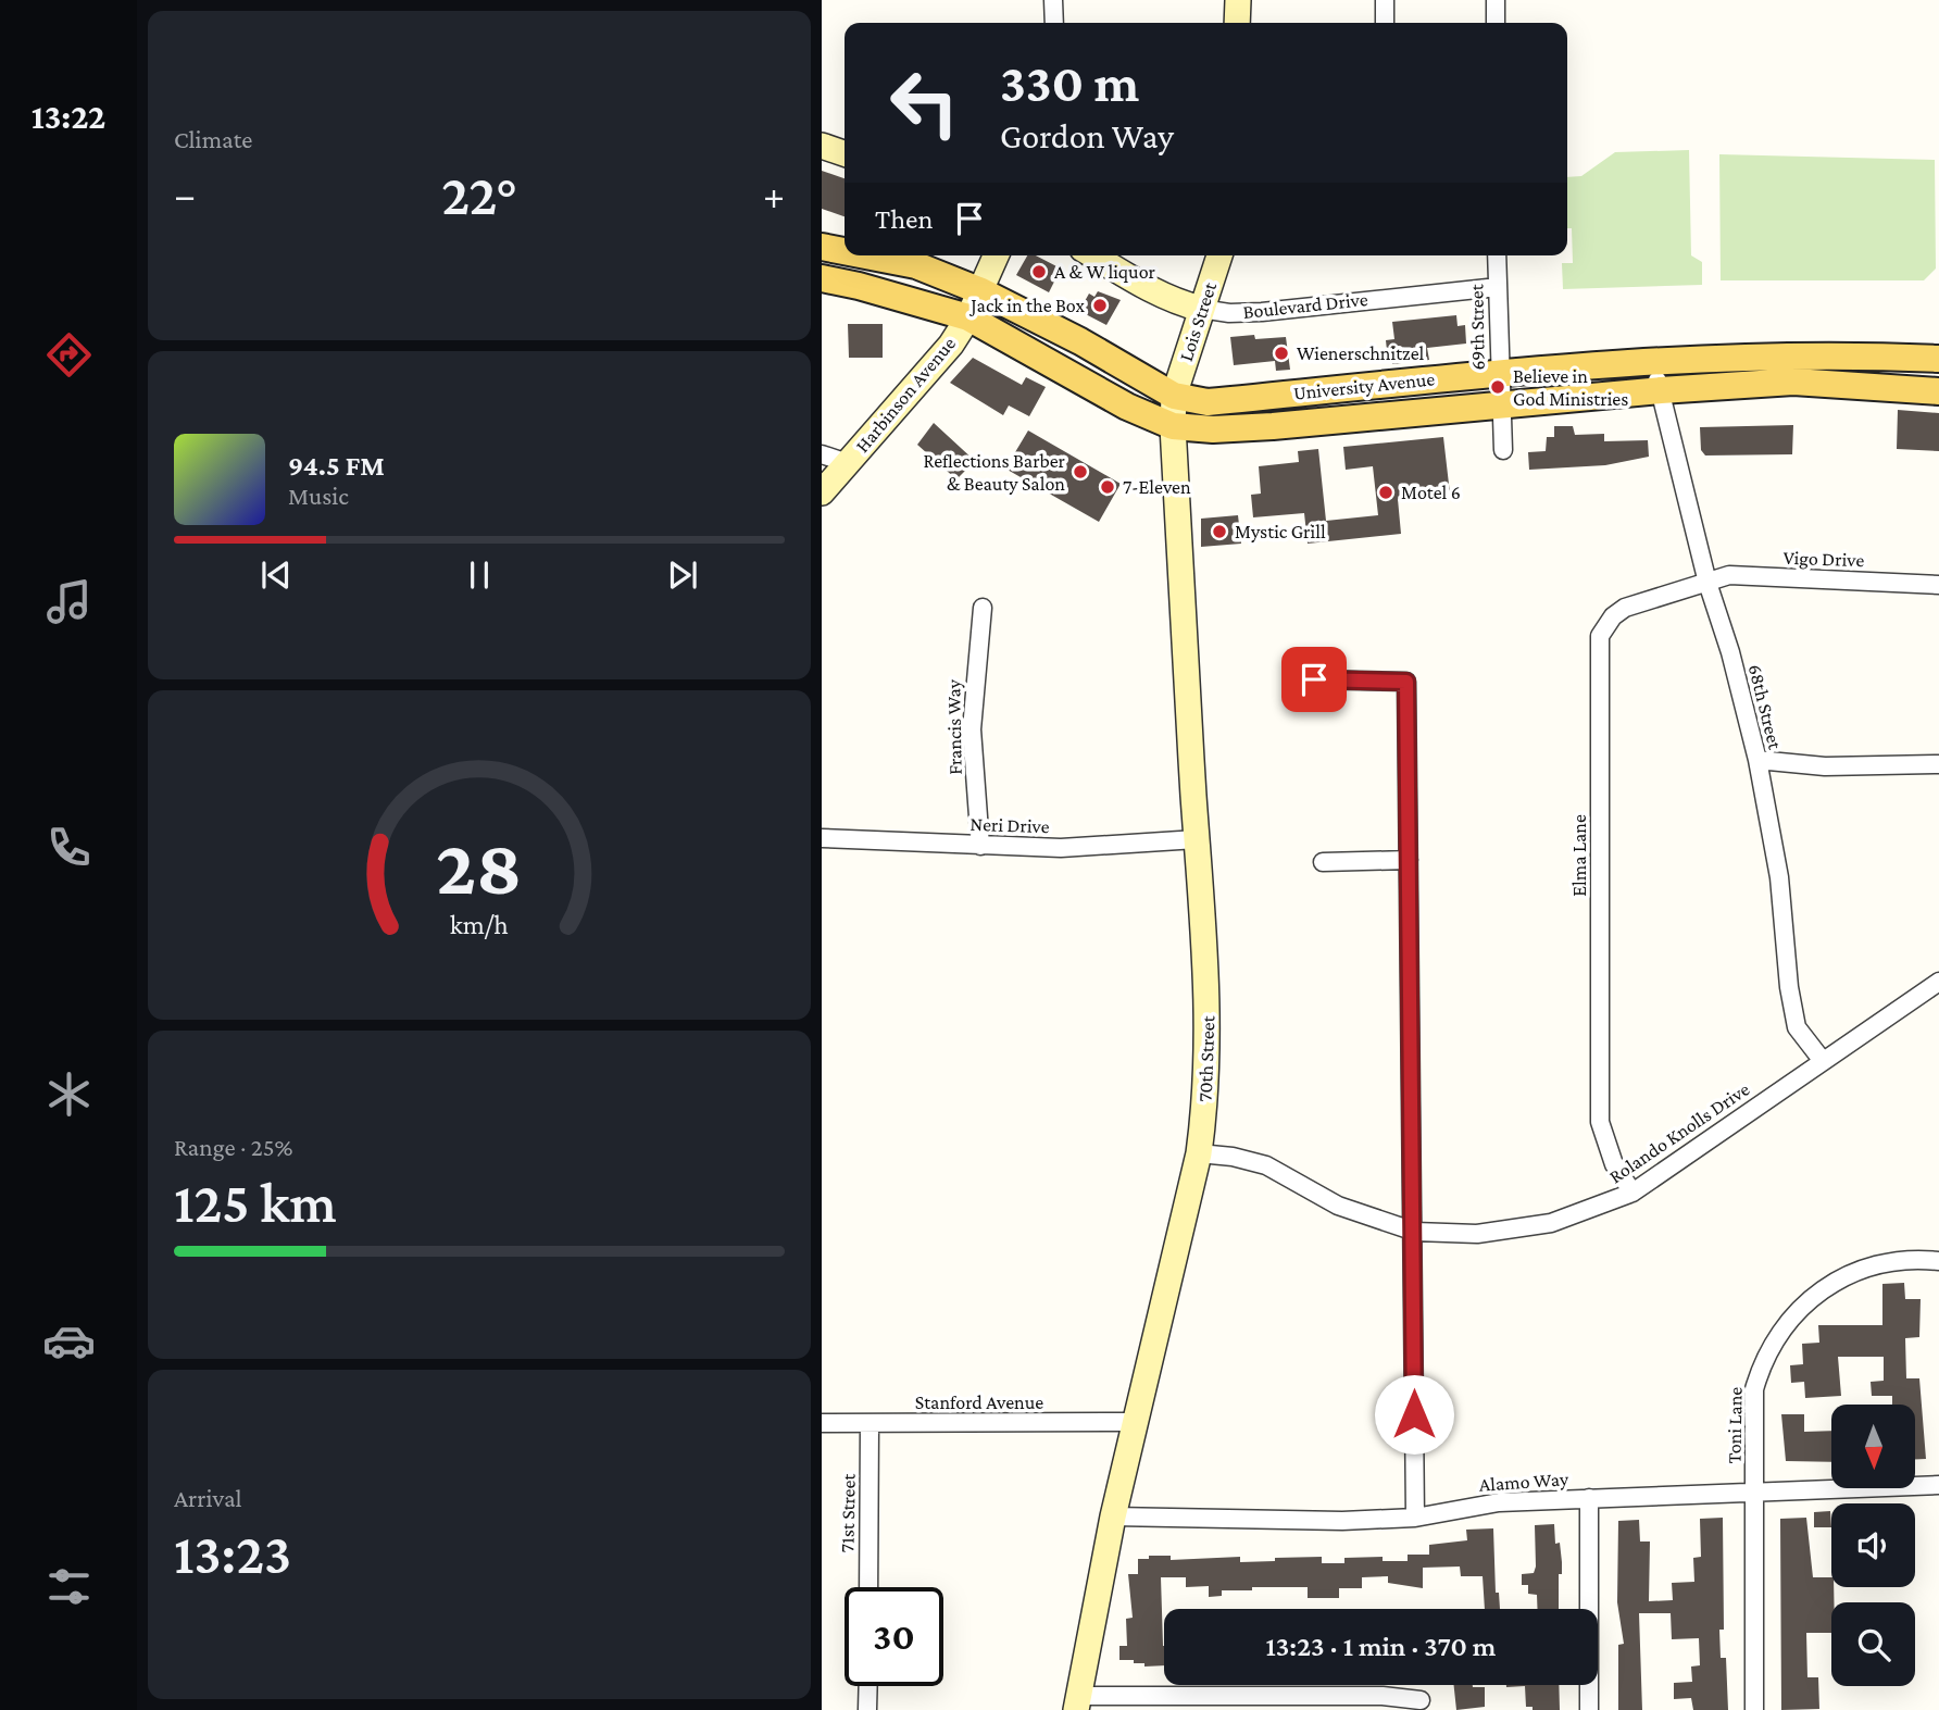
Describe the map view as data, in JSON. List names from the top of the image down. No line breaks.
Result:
{"streets":{"main road":["Boulevard Drive","Lois Street","University Avenue","Harbinson Avenue","70th Street"],"street":["69th Street","Vigo Drive","68th Street","Francis Way","Neri Drive","Elma Lane","Rolando Knolls Drive","Stanford Avenue","Toni Lane","Alamo Way","71st Street"]},"crossings":[["Boulevard Drive","Lois Street"],["Boulevard Drive","69th Street"],["Lois Street","University Avenue"],["Lois Street","70th Street"],["69th Street","University Avenue"],["University Avenue","Harbinson Avenue"],["University Avenue","68th Street"],["University Avenue","70th Street"],["Vigo Drive","68th Street"],["Vigo Drive","Elma Lane"],["68th Street","Elma Lane"],["68th Street","Rolando Knolls Drive"],["Francis Way","Neri Drive"],["Neri Drive","70th Street"],["Elma Lane","Rolando Knolls Drive"],["70th Street","Rolando Knolls Drive"],["70th Street","Stanford Avenue"],["70th Street","Alamo Way"],["Stanford Avenue","71st Street"],["Toni Lane","Alamo Way"]],"places":["A & W liquor","Jack in the Box","Wienerschnitzel","Believe in God Ministries","Reflections Barber & Beauty Salon","7-Eleven","Motel 6","Mystic Grill"],"north":"bottom","page":{"tabs":"13:22","tile":["Climate",["Range · 25%","125 km"],["Arrival","13:23"]],"turn":["330 m","Gordon Way"],"heat":["−","22°","+"],"then":"Then","song":["94.5 FM","Music"],"limit":"30","trip":"13:23 · 1 min · 370 m","gauge":["28","km/h"]}}
